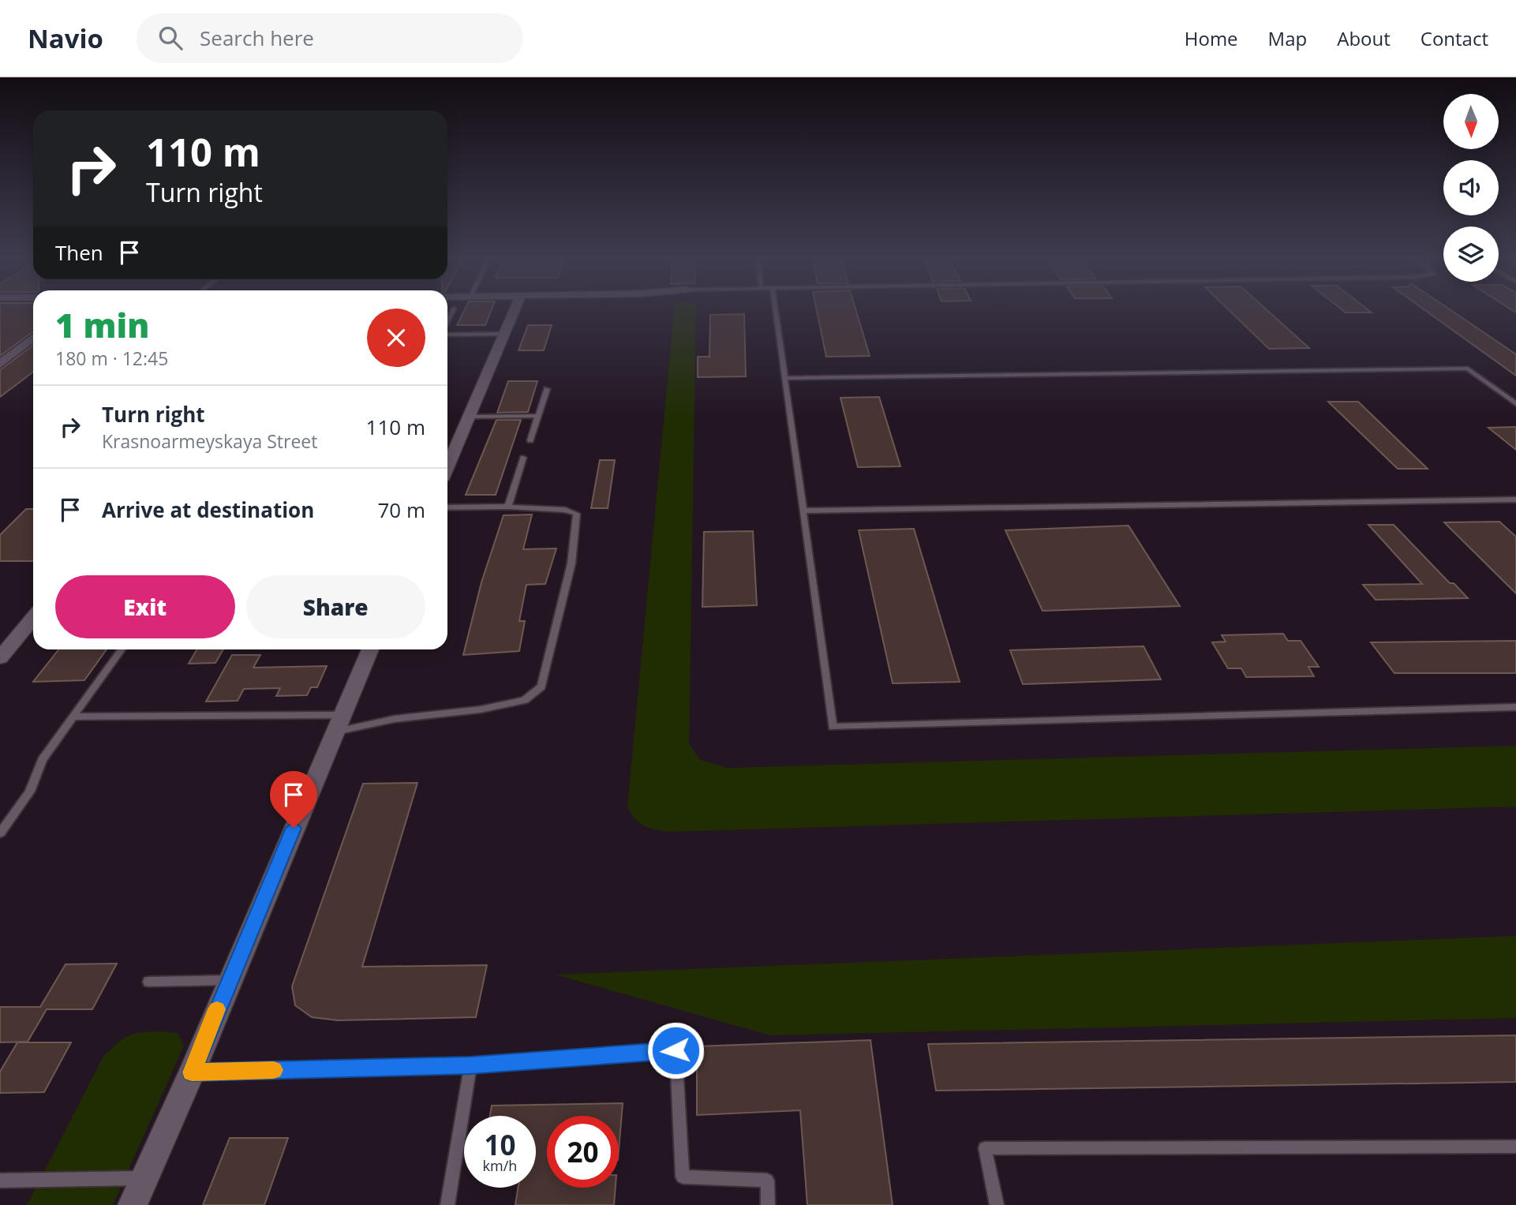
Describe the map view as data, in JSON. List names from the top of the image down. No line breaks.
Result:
{"north":"bottom","page":{"header":"Navio","search":"Search here","nav":["Home","Map","About","Contact"],"turn":["110 m","Turn right"],"then":"Then","heading":["1 min","180 m · 12:45"],"list":[{"name":"Turn right","note":"Krasnoarmeyskaya Street","value":"110 m"},{"name":"Arrive at destination","value":"70 m"}],"buttons":["Exit","Share"],"speed":"10 km/h","limit":"20"}}
